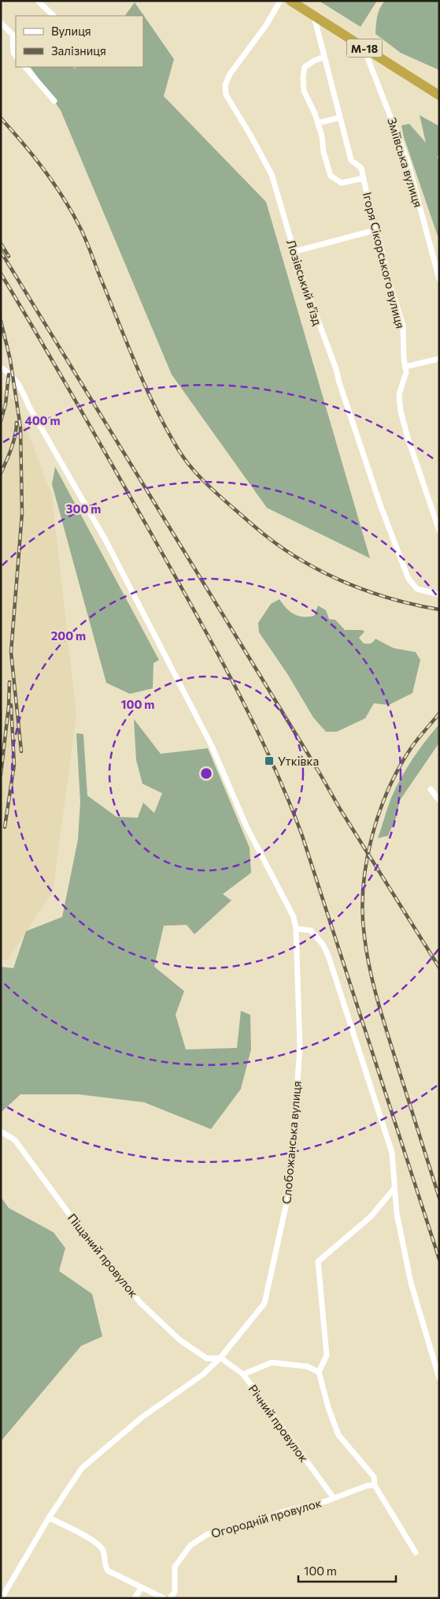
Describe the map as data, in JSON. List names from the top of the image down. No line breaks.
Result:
{"streets":{"highway":["М-18"],"street":["Зміївська вулиця","Ігоря Сікорського вулиця","Лозівський в'їзд","Слобожанська вулиця","Піщаний провулок","Річний провулок","Огородній провулок"]},"crossings":[["М-18","Зміївська вулиця"],["М-18","Ігоря Сікорського вулиця"],["Слобожанська вулиця","Піщаний провулок"],["Річний провулок","Огородній провулок"]],"places":{"transit":["Уткiвка"]},"legend":["Вулиця","Залізниця"],"scale_bar":"100 m","rings":["400 m","300 m","200 m","100 m"]}
